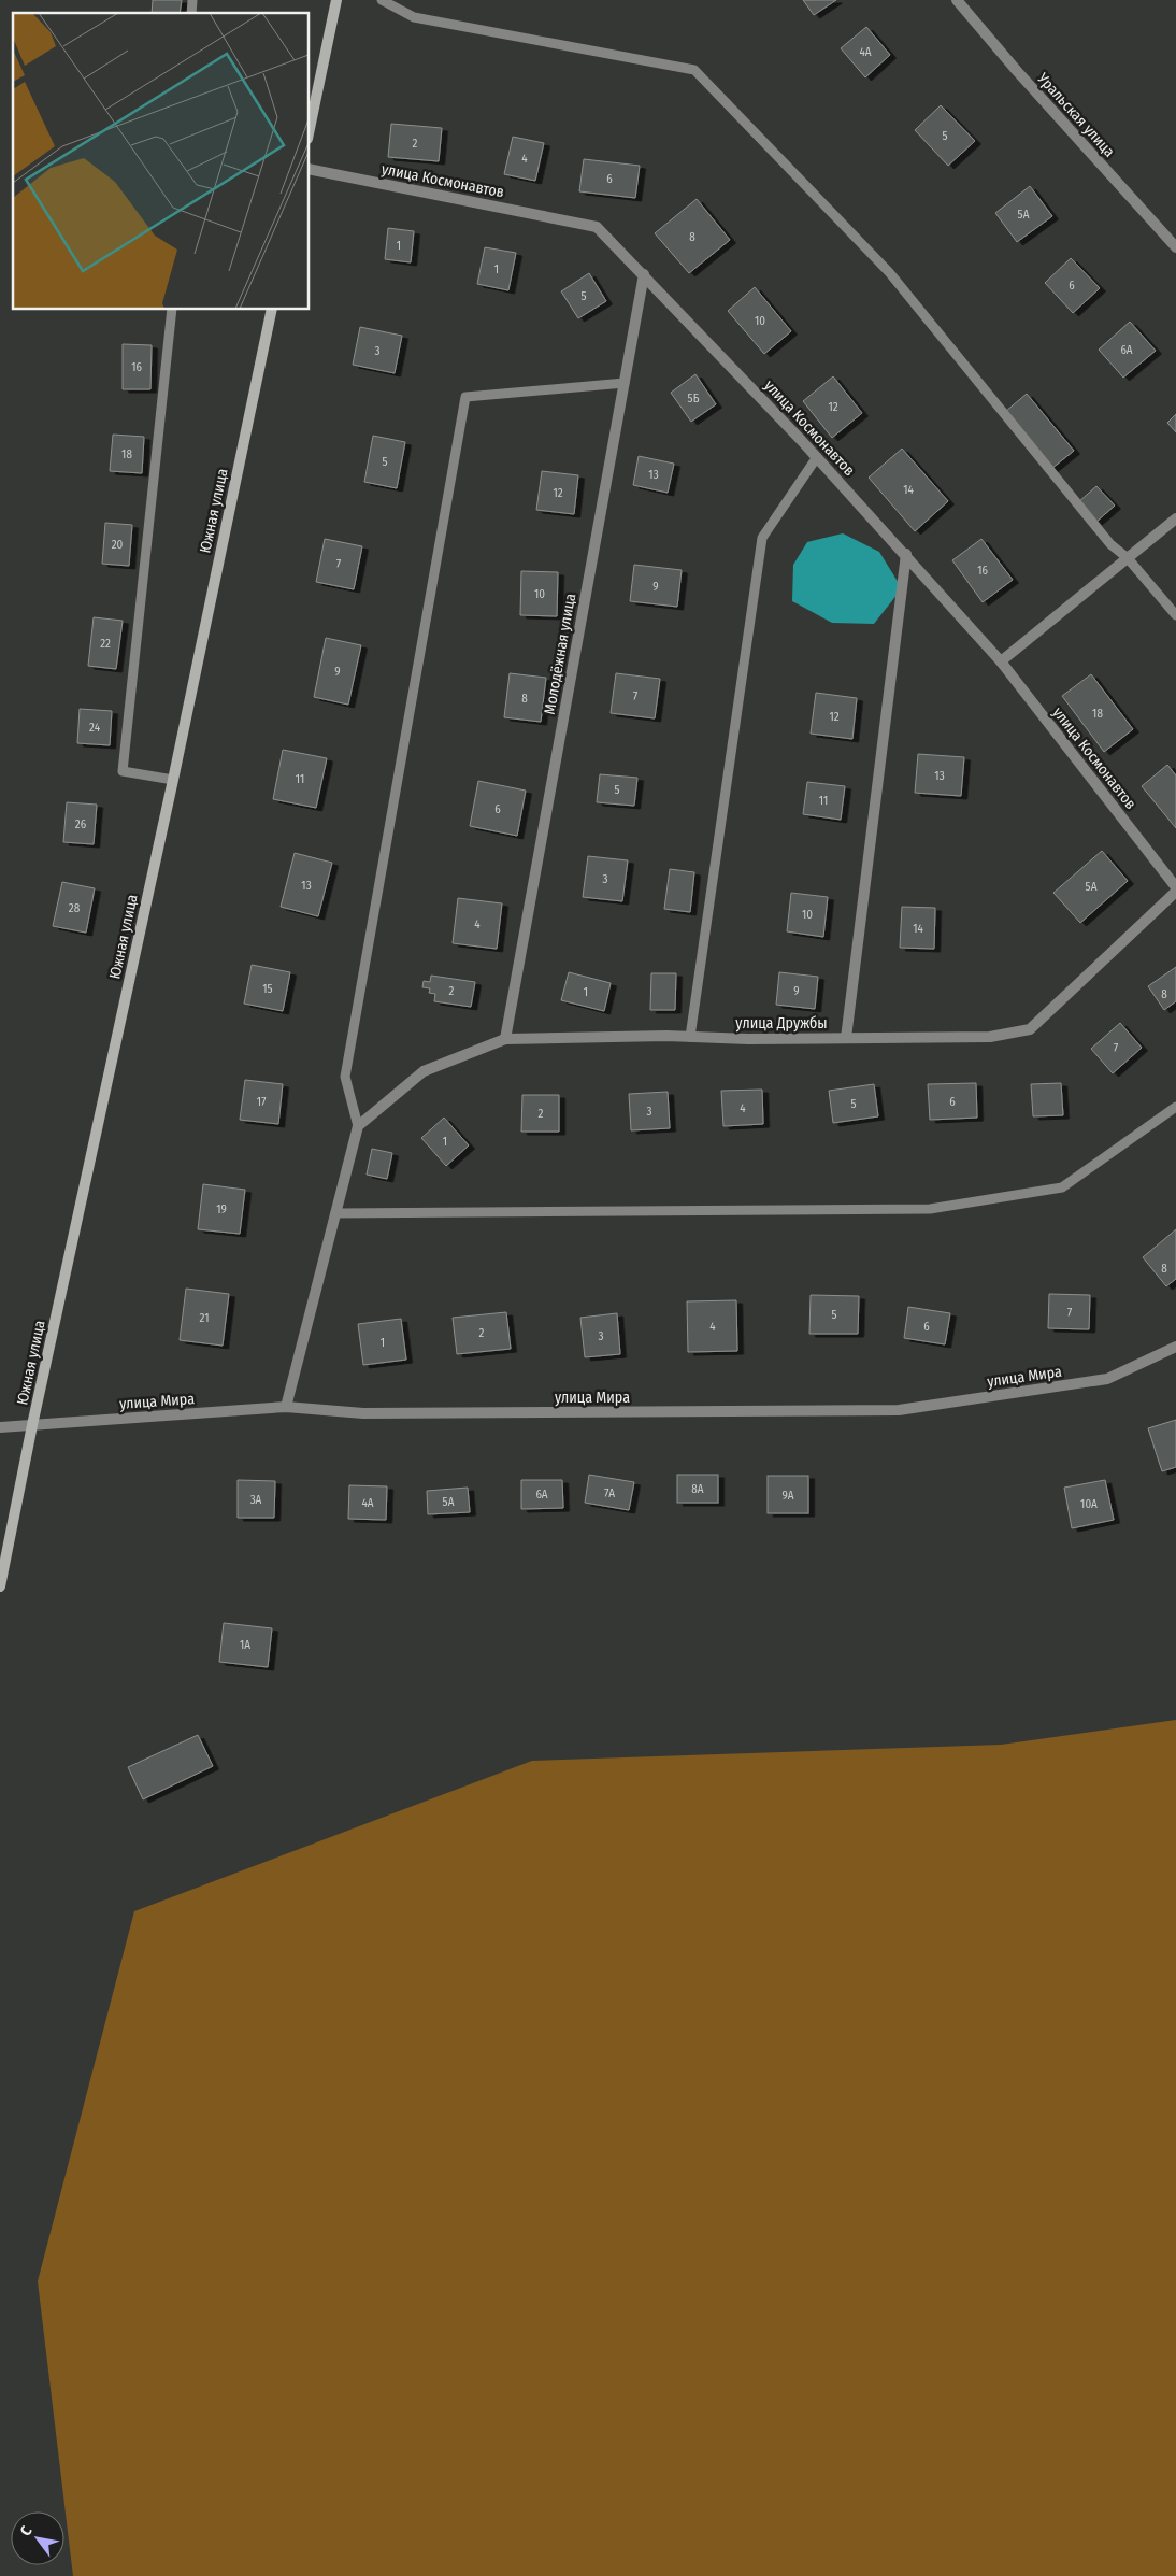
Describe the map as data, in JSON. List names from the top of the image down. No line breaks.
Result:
{"streets":{"main road":["Южная улица"],"street":["Уральская улица","улица Космонавтов","Молодёжная улица","улица Дружбы","улица Мира"]},"crossings":[["улица Космонавтов","Молодёжная улица"],["Южная улица","улица Мира"],["Молодёжная улица","улица Дружбы"]],"house_numbers":["4А","5","2","4","6","5А","8","1","1","6","5","10","6А","3","16","5Б","12","18","5","13","14","12","20","7","16","9","10","22","9","7","8","18","12","24","13","11","5","11","6","26","3","13","5А","28","10","4","14","15","2","9","1","8","7","17","6","5","4","3","2","1","19","8","7","5","21","4","6","2","3","1","8А","7А","6А","9А","3А","5А","4А","10А","1А"],"north":"top left"}
